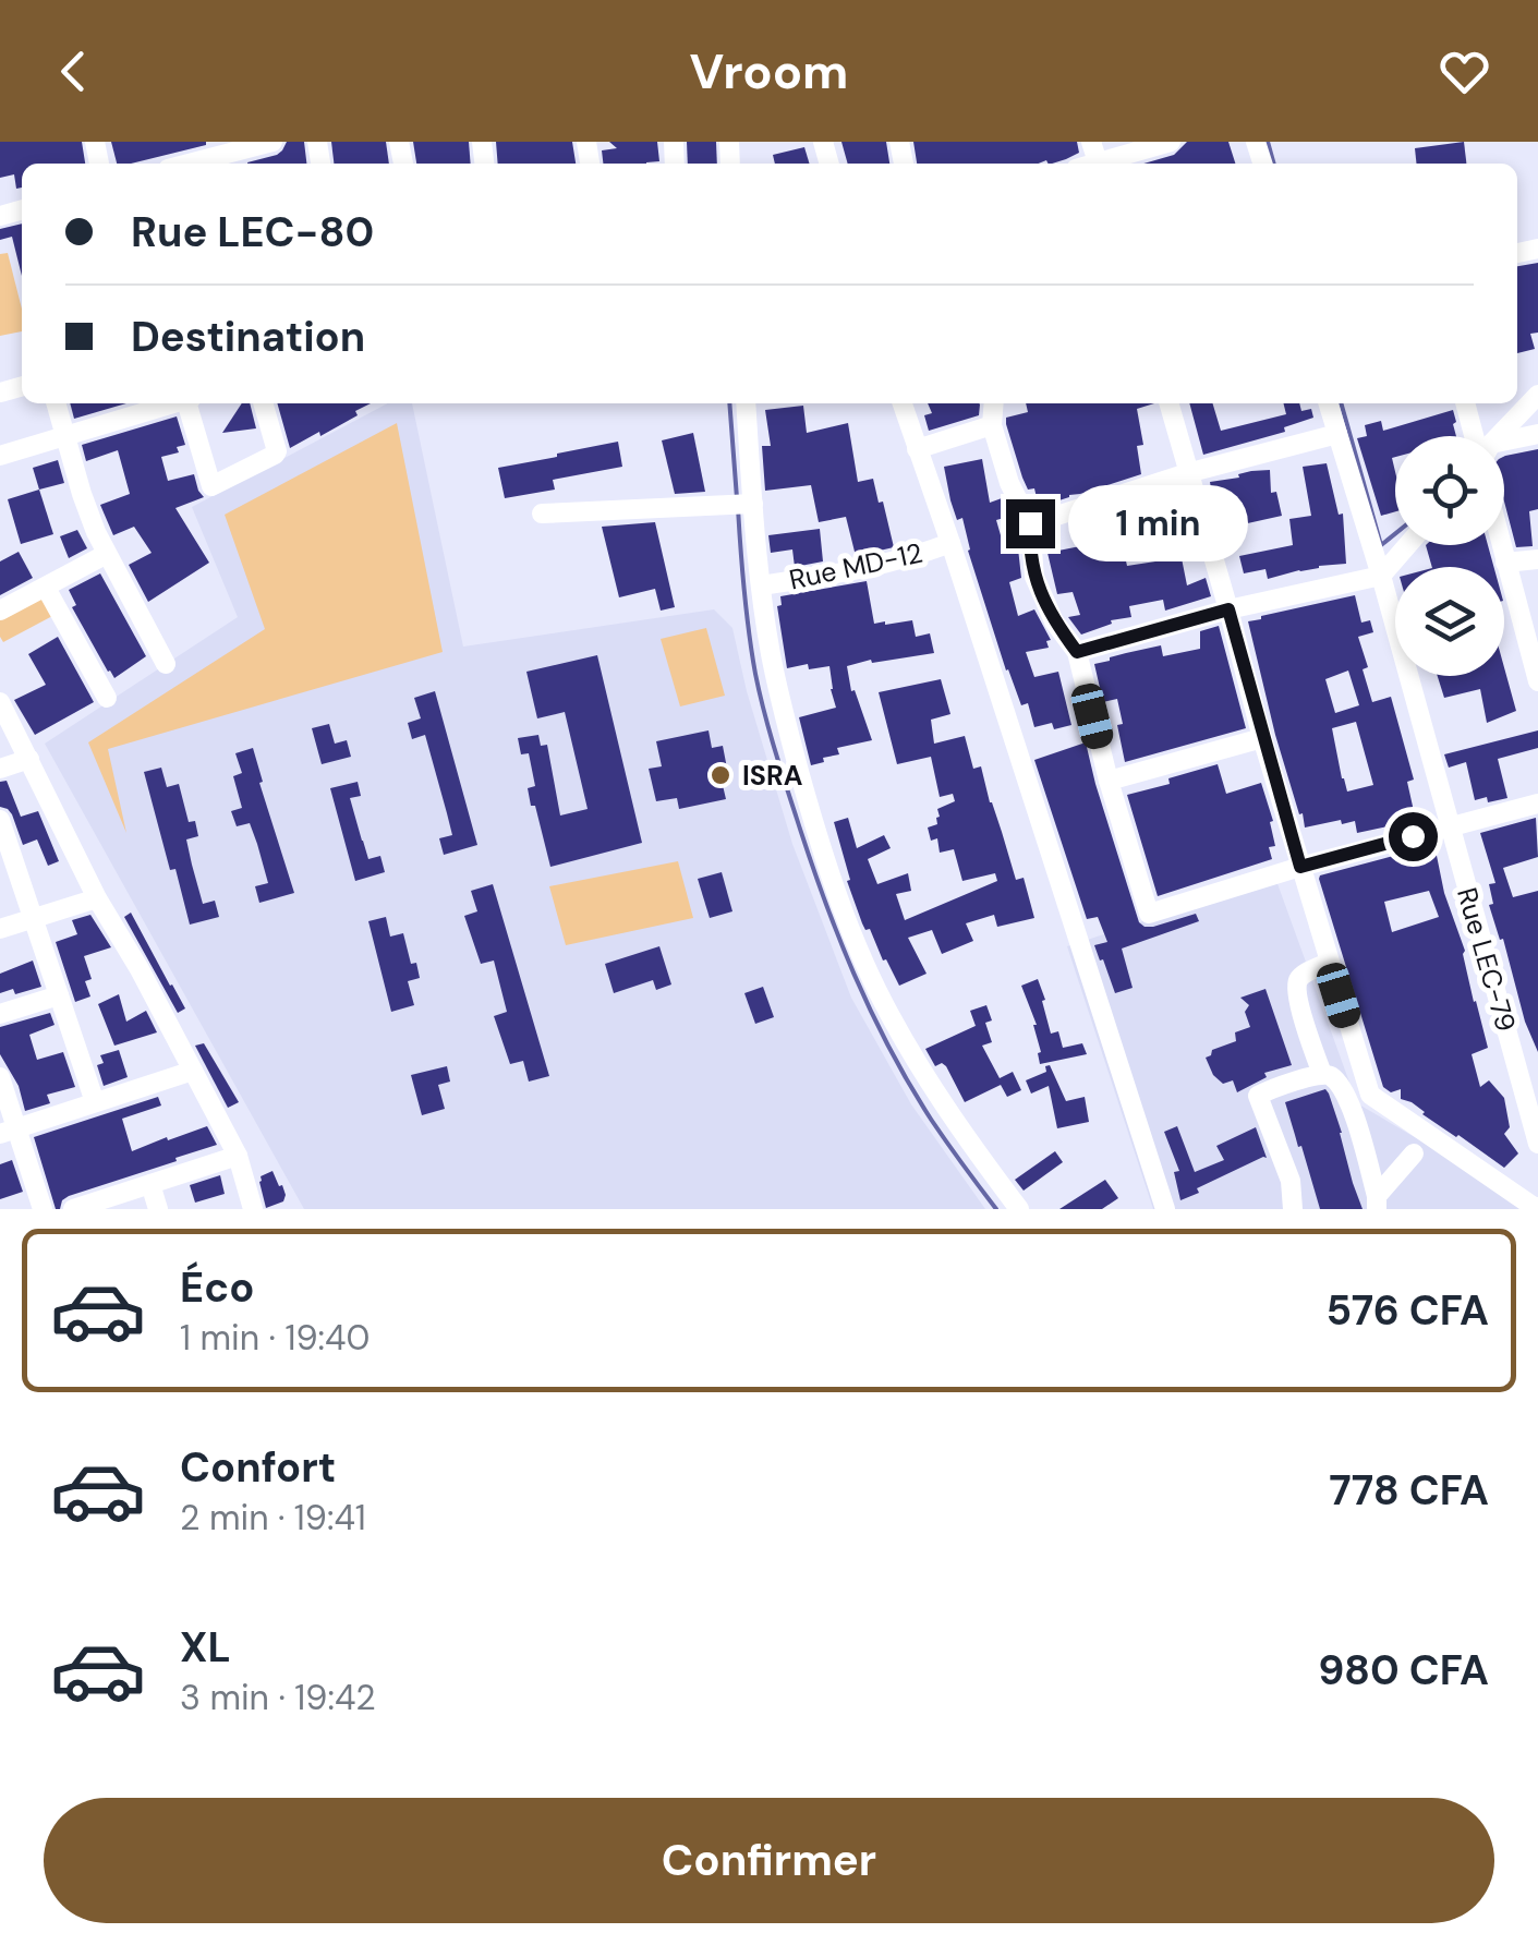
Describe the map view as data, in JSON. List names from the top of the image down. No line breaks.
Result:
{"streets":{"street":["Rue MD-12","Rue LEC-79"]},"places":["ISRA"],"page":{"header":"Vroom","banner":["Rue LEC-80","Destination"],"bubble":"1 min","list":[{"name":"Éco","note":"1 min · 19:40","value":"576 CFA"},{"name":"Confort","note":"2 min · 19:41","value":"778 CFA"},{"name":"XL","note":"3 min · 19:42","value":"980 CFA"}],"buttons":"Confirmer"}}
